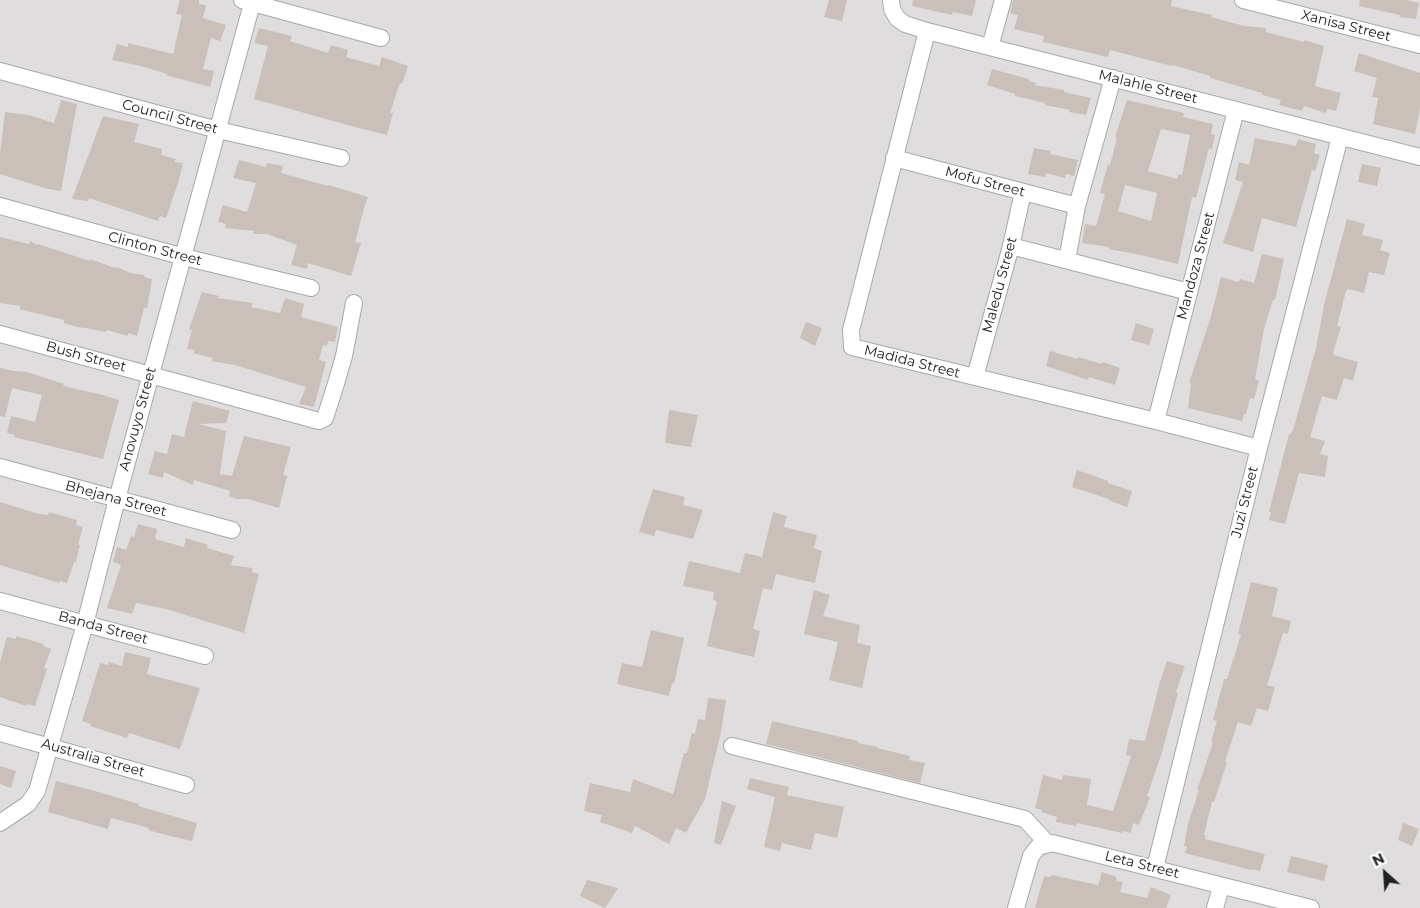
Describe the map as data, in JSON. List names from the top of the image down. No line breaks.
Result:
{"streets":{"street":["Xanisa Street","Malahle Street","Council Street","Mofu Street","Clinton Street","Mandoza Street","Maledu Street","Bush Street","Madida Street","Anovuyo Street","Bhejana Street","Juzi Street","Banda Street","Australia Street","Leta Street"]},"crossings":[["Malahle Street","Mandoza Street"],["Malahle Street","Madida Street"],["Malahle Street","Juzi Street"],["Council Street","Anovuyo Street"],["Mofu Street","Maledu Street"],["Mofu Street","Madida Street"],["Clinton Street","Anovuyo Street"],["Mandoza Street","Madida Street"],["Maledu Street","Madida Street"],["Bush Street","Anovuyo Street"],["Madida Street","Juzi Street"],["Anovuyo Street","Bhejana Street"],["Anovuyo Street","Banda Street"],["Anovuyo Street","Australia Street"],["Juzi Street","Leta Street"]],"north":"top left"}
